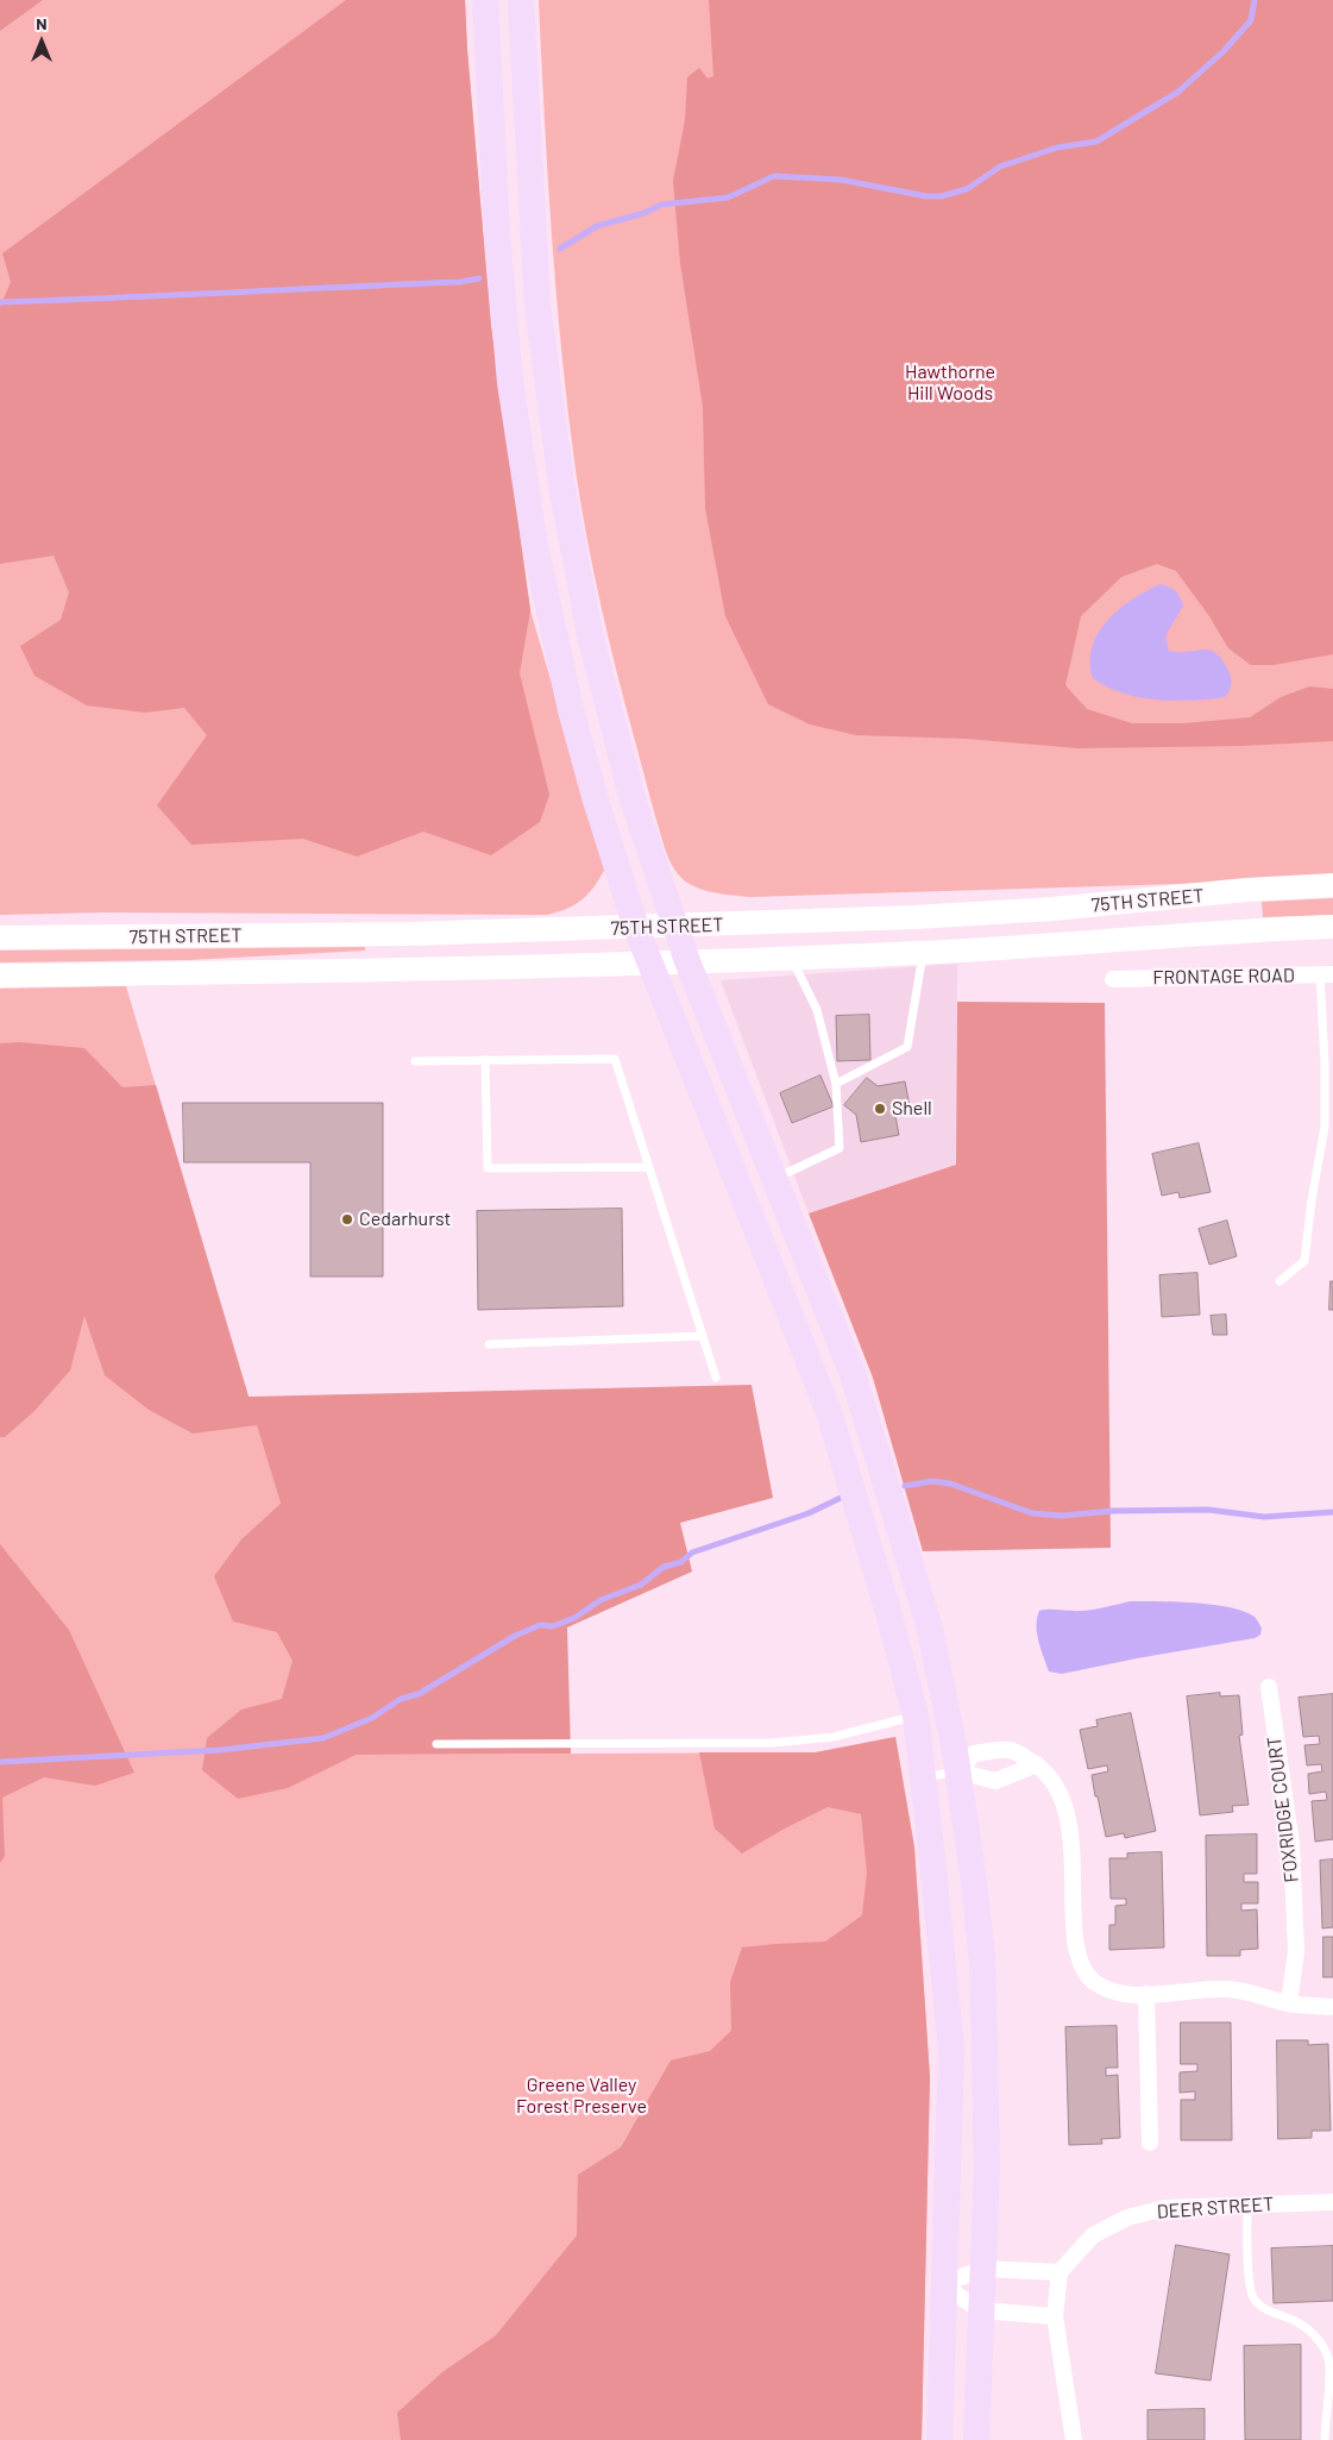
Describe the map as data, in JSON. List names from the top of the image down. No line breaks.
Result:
{"streets":{"main road":["75TH STREET"],"street":["FRONTAGE ROAD","FOXRIDGE COURT","DEER STREET"]},"parks":["Hawthorne Hill Woods","Greene Valley Forest Preserve"],"places":["Shell","Cedarhurst"],"north":"top"}
